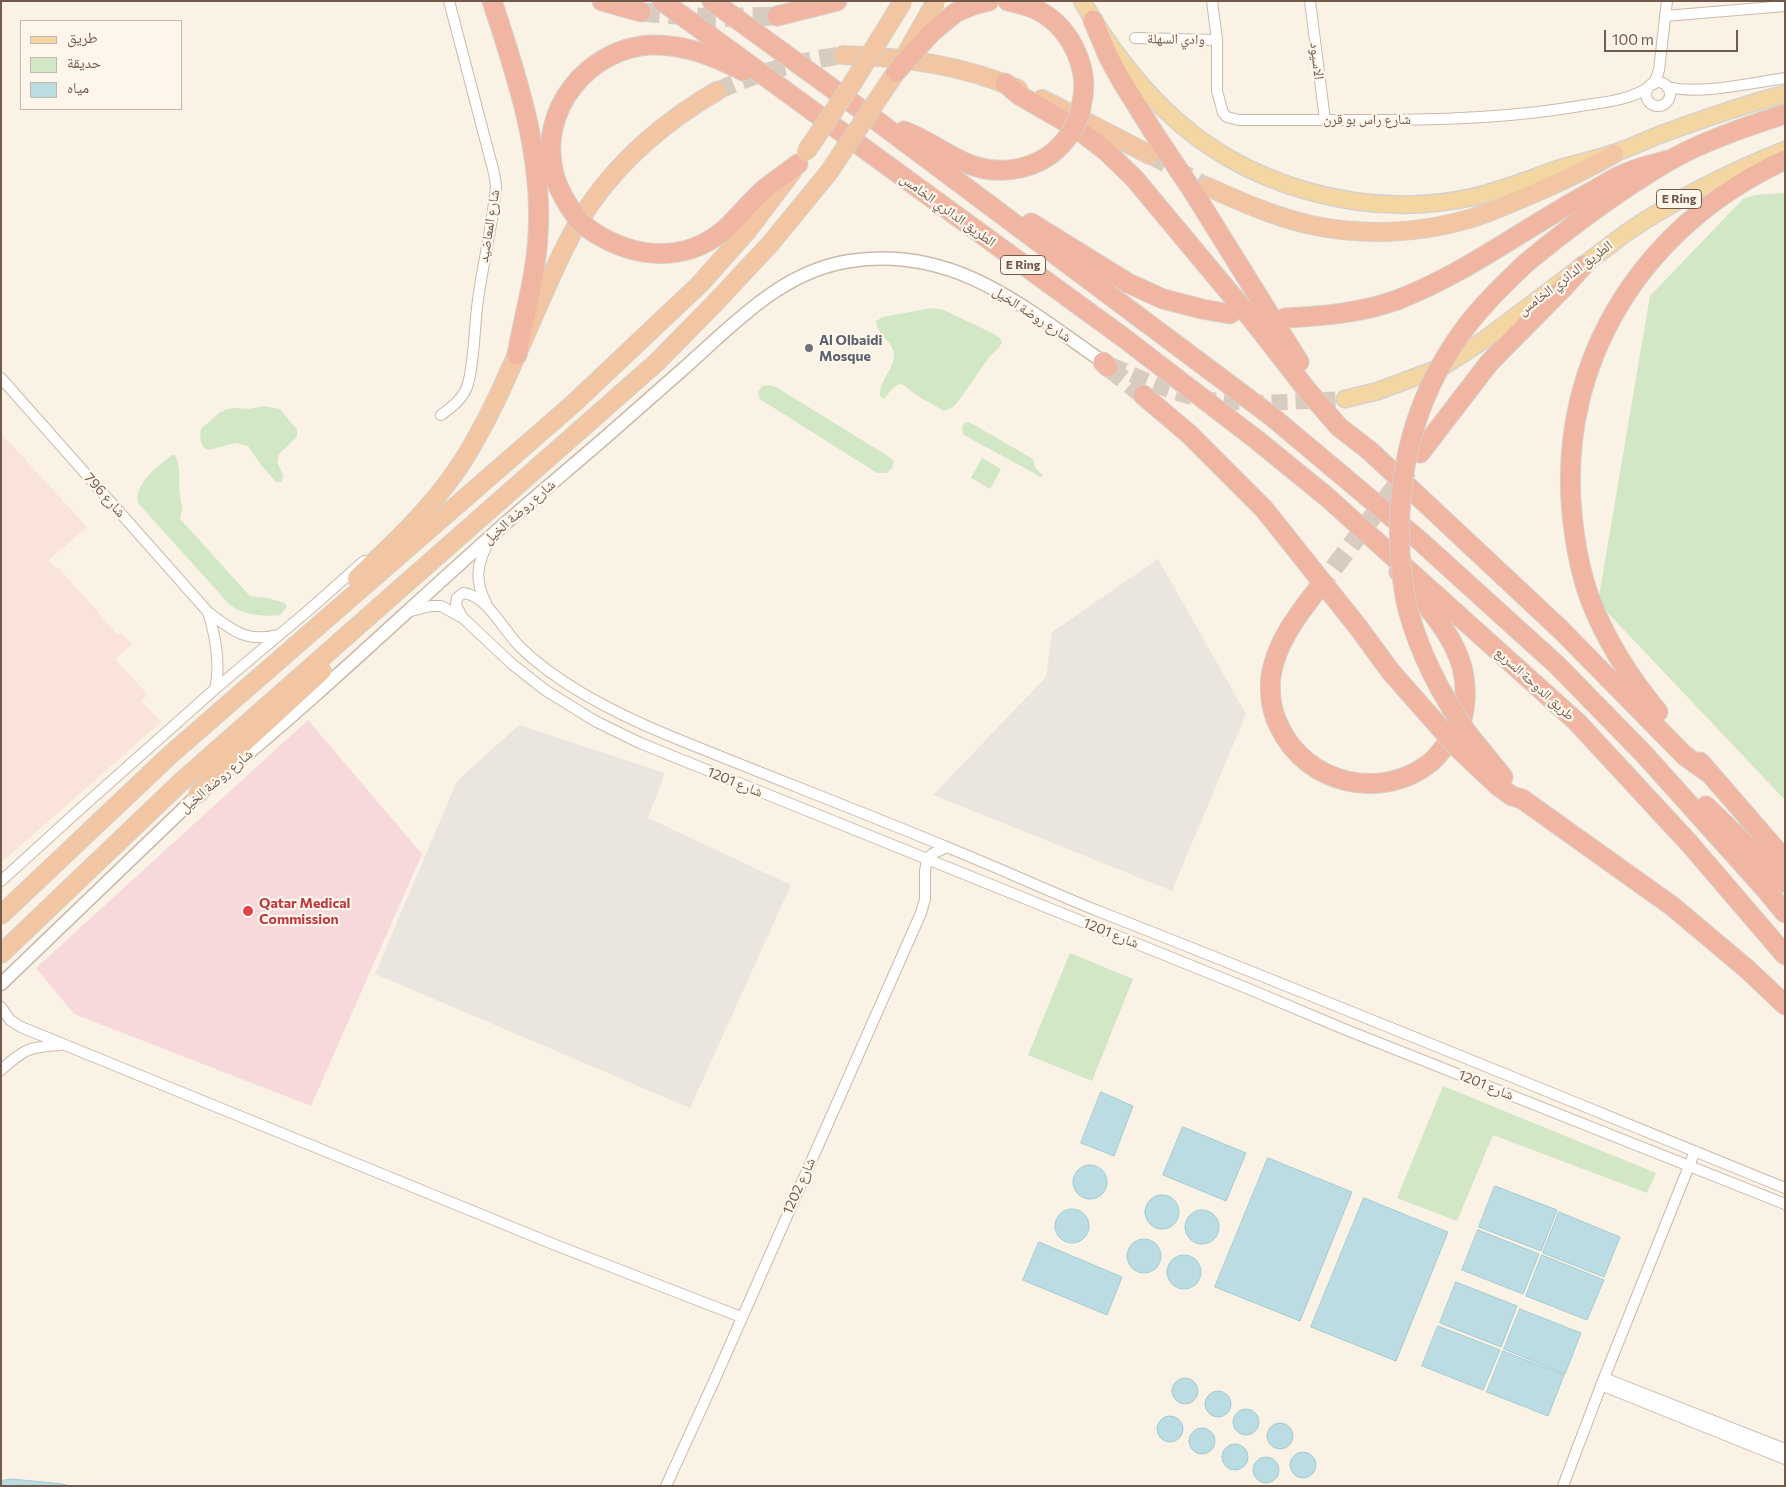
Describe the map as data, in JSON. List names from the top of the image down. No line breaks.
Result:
{"streets":{"highway":["E Ring","الطريق الدائري الخامس","شارع روضة الخيل","طريق الدوحة السريع"],"street":["وادي السهلة","الاسيود","شارع راس بو قرن","شارع المعاضيد","شارع 796","شارع 1201","شارع 1202"]},"crossings":[["وادي السهلة","شارع راس بو قرن"],["الاسيود","شارع راس بو قرن"],["الطريق الدائري الخامس","طريق الدوحة السريع"],["شارع روضة الخيل","شارع 1201"],["شارع 1201","شارع 1202"]],"places":["Al Olbaidi Mosque","Qatar Medical Commission"],"legend":["طريق","حديقة","مياه"],"scale_bar":"100 m"}
